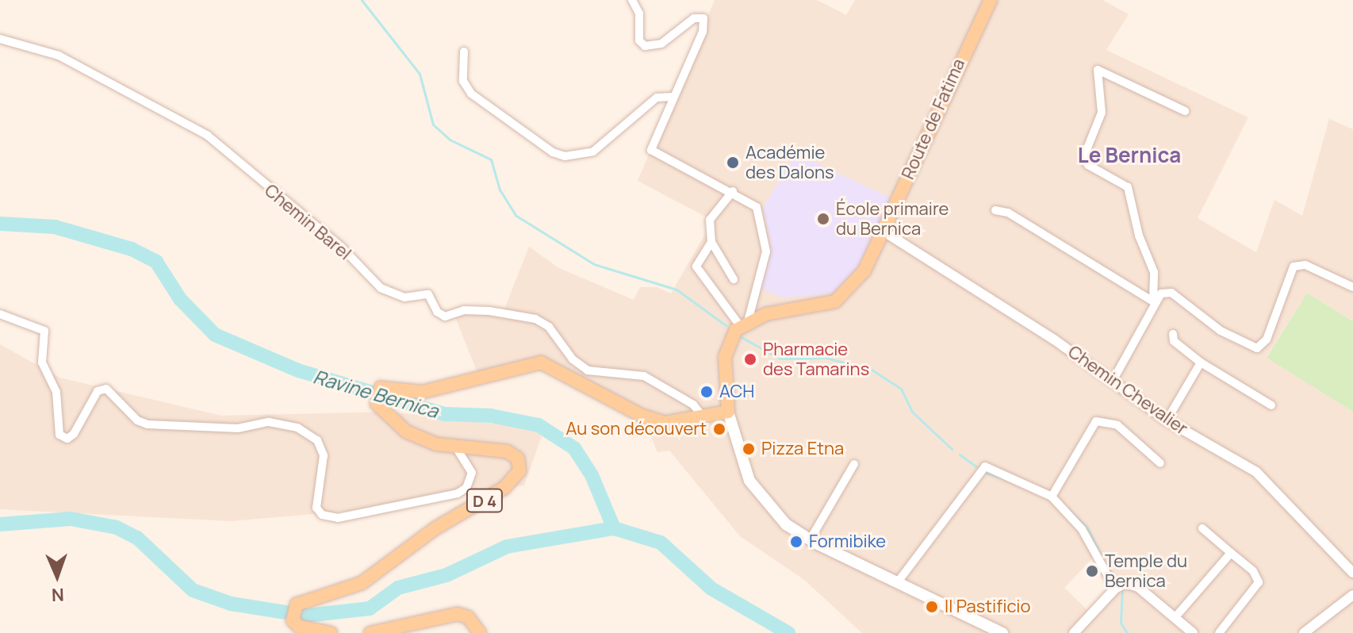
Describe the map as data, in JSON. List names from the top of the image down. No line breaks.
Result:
{"streets":{"main road":["Route de Fatima","D 4"],"street":["Chemin Barel","Chemin Chevalier"]},"crossings":[["Route de Fatima","Chemin Chevalier"],["Chemin Barel","D 4"]],"districts":["Le Bernica"],"water":["Ravine Bernica"],"places":["Académie des Dalons","École primaire du Bernica","Pharmacie des Tamarins","ACH","Au son découvert","Pizza Etna","Formibike","Temple du Bernica","Il Pastificio"],"north":"bottom"}
